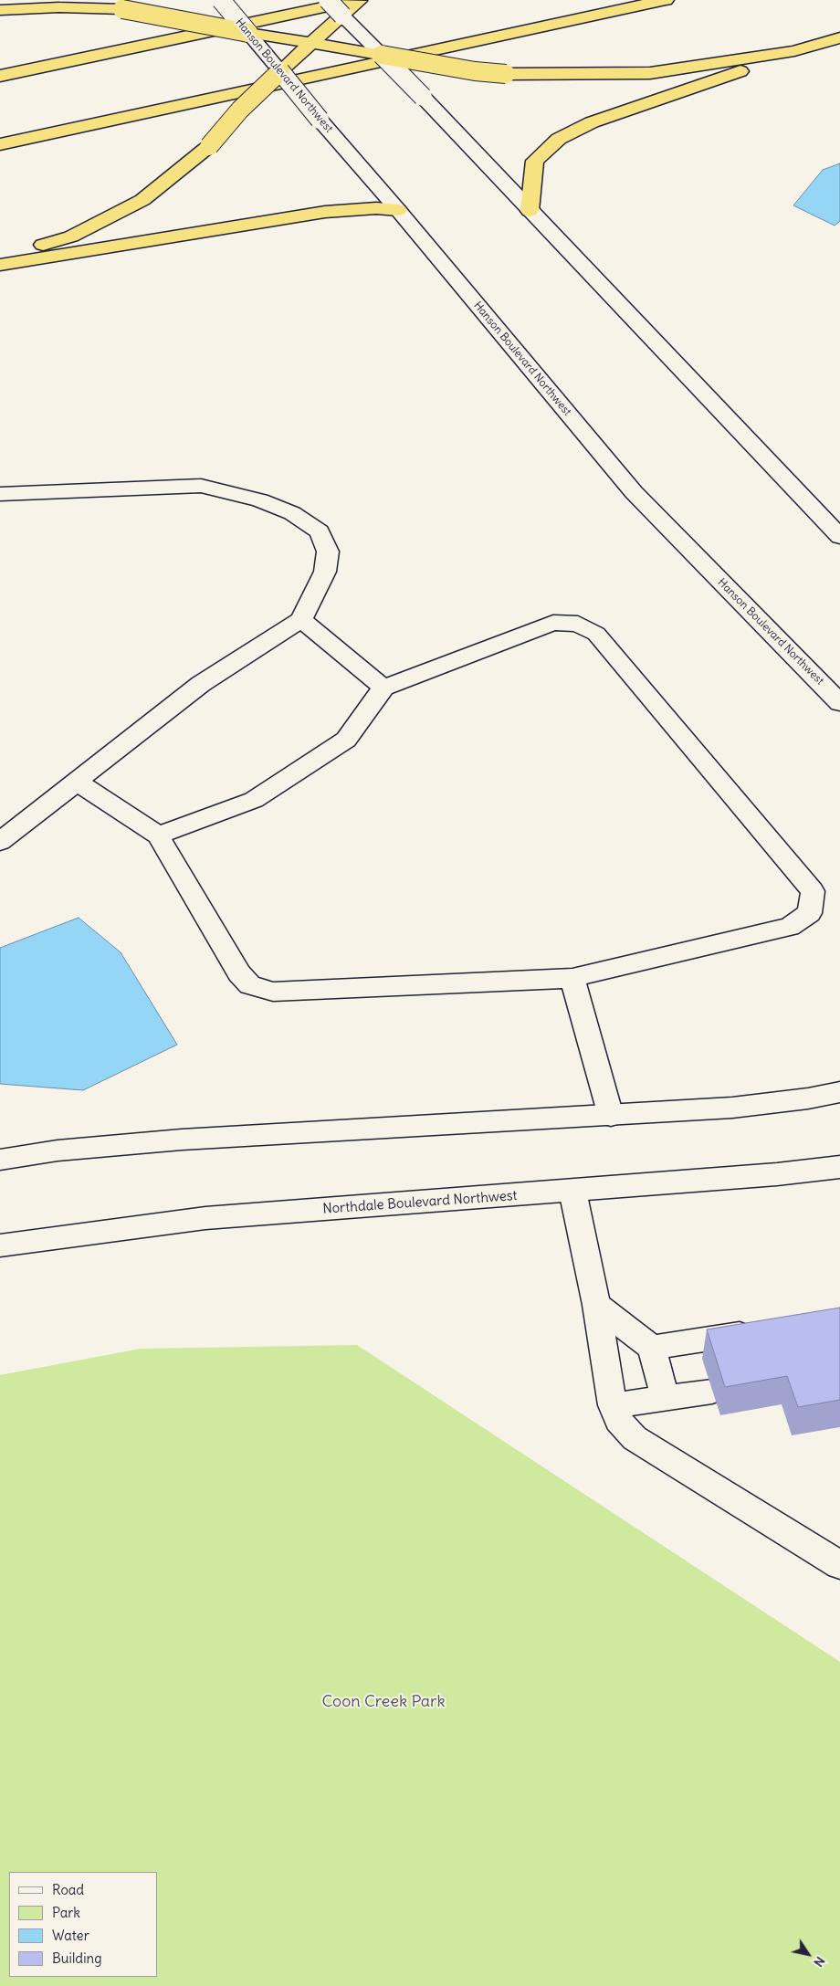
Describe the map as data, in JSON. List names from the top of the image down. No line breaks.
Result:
{"streets":{"main road":["Hanson Boulevard Northwest","Northdale Boulevard Northwest"]},"parks":["Coon Creek Park"],"legend":["Road","Park","Water","Building"],"north":"bottom right"}
